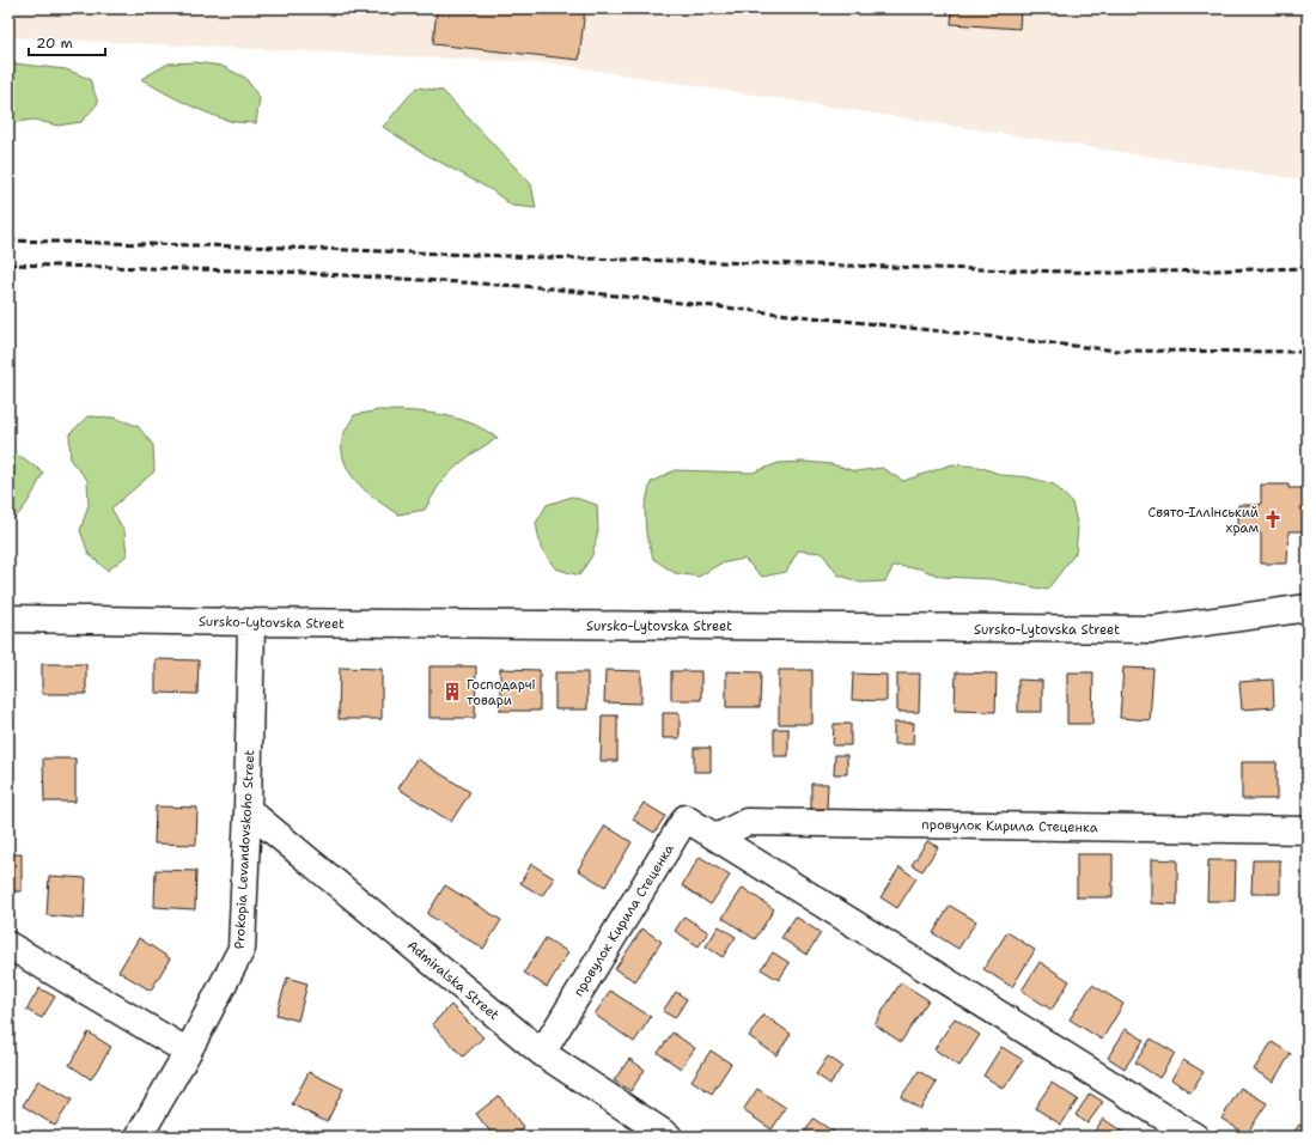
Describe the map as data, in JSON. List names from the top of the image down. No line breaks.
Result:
{"streets":{"street":["Sursko-Lytovska Street","провулок Кирила Стеценка","Prokopia Levandovskoho Street","Admiralska Street"]},"crossings":[["Sursko-Lytovska Street","Prokopia Levandovskoho Street"],["провулок Кирила Стеценка","Admiralska Street"],["Prokopia Levandovskoho Street","Admiralska Street"]],"places":{"church":["Свято-Іллінський храм"],"building":["Господарчі товари"]},"scale_bar":"20 m"}
